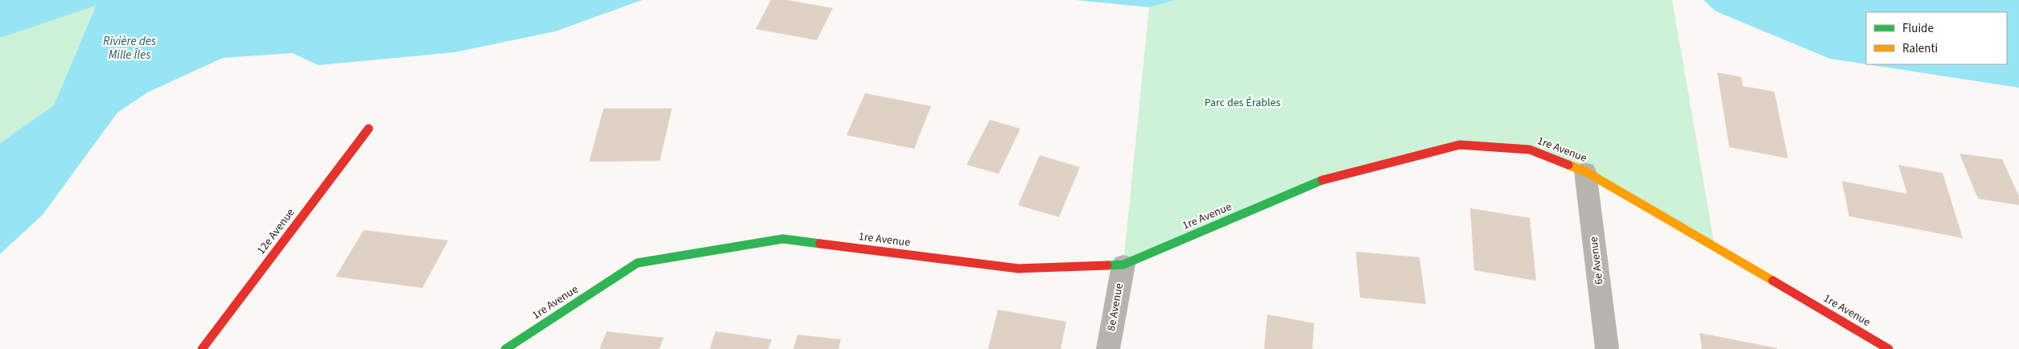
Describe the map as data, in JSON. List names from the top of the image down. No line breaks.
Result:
{"streets":{"street":["1re Avenue","12e Avenue","6e Avenue","8e Avenue"]},"crossings":[["1re Avenue","6e Avenue"],["1re Avenue","8e Avenue"]],"water":["Rivière des Mille Îles"],"parks":["Parc des Érables"],"legend":["Fluide","Ralenti"]}
